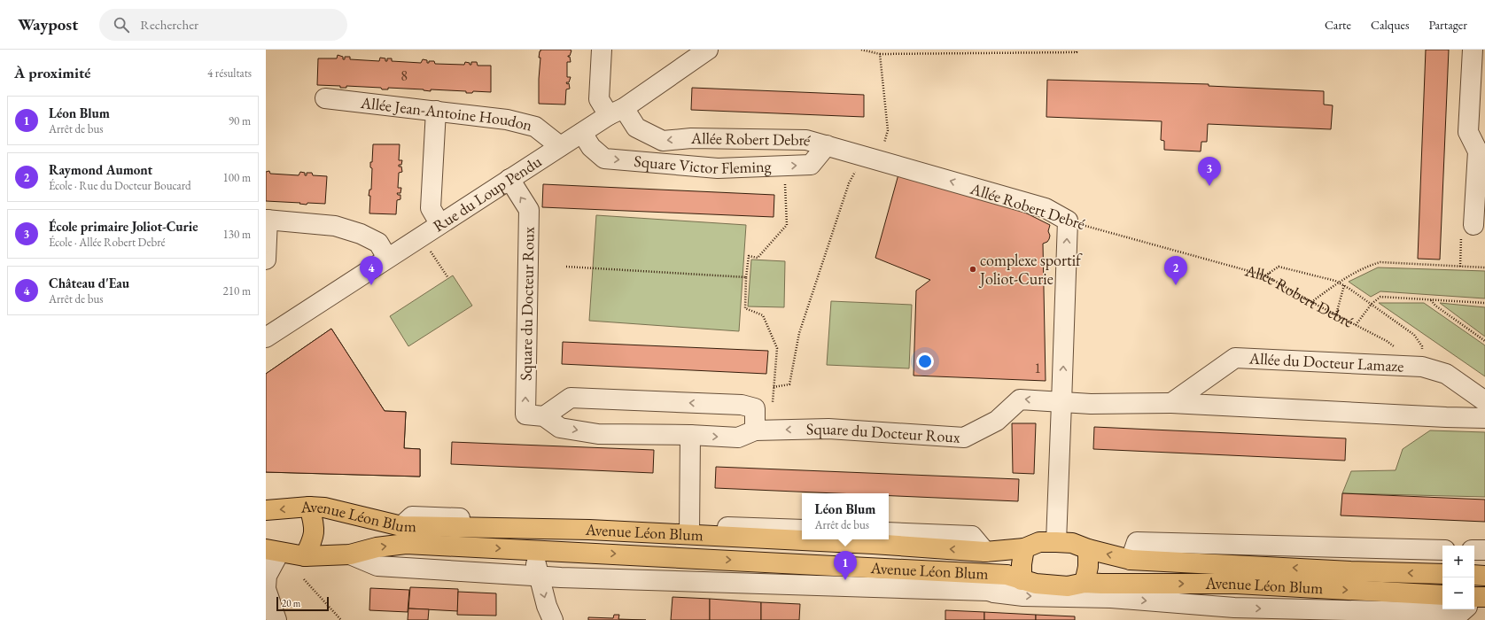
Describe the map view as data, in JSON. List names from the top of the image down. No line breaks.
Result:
{"streets":{"main road":["Avenue Léon Blum"],"street":["Allée Jean-Antoine Houdon","Allée Robert Debré","Square Victor Fleming","Rue du Loup Pendu","Square du Docteur Roux","Allée du Docteur Lamaze"]},"crossings":[["Allée Jean-Antoine Houdon","Rue du Loup Pendu"],["Allée Robert Debré","Square Victor Fleming"],["Allée Robert Debré","Rue du Loup Pendu"],["Square Victor Fleming","Rue du Loup Pendu"],["Rue du Loup Pendu","Square du Docteur Roux"]],"one_way":["Allée Robert Debré","Square Victor Fleming"],"places":["complexe sportif Joliot-Curie"],"house_numbers":["8","1"],"scale_bar":"20 m","page":{"header":"Waypost","search":"Rechercher","nav":["Carte","Calques","Partager"],"heading":["À proximité","4 résultats"],"list":[{"mark":"1","name":"Léon Blum","note":"Arrêt de bus","value":"90 m"},{"mark":"2","name":"Raymond Aumont","note":"École · Rue du Docteur Boucard","value":"100 m"},{"mark":"3","name":"École primaire Joliot-Curie","note":"École · Allée Robert Debré","value":"130 m"},{"mark":"4","name":"Château d'Eau","note":"Arrêt de bus","value":"210 m"}],"pins":["3","2","4","1"],"popup":["Léon Blum","Arrêt de bus"],"map_buttons":["+","−"],"scale":"20 m"}}
